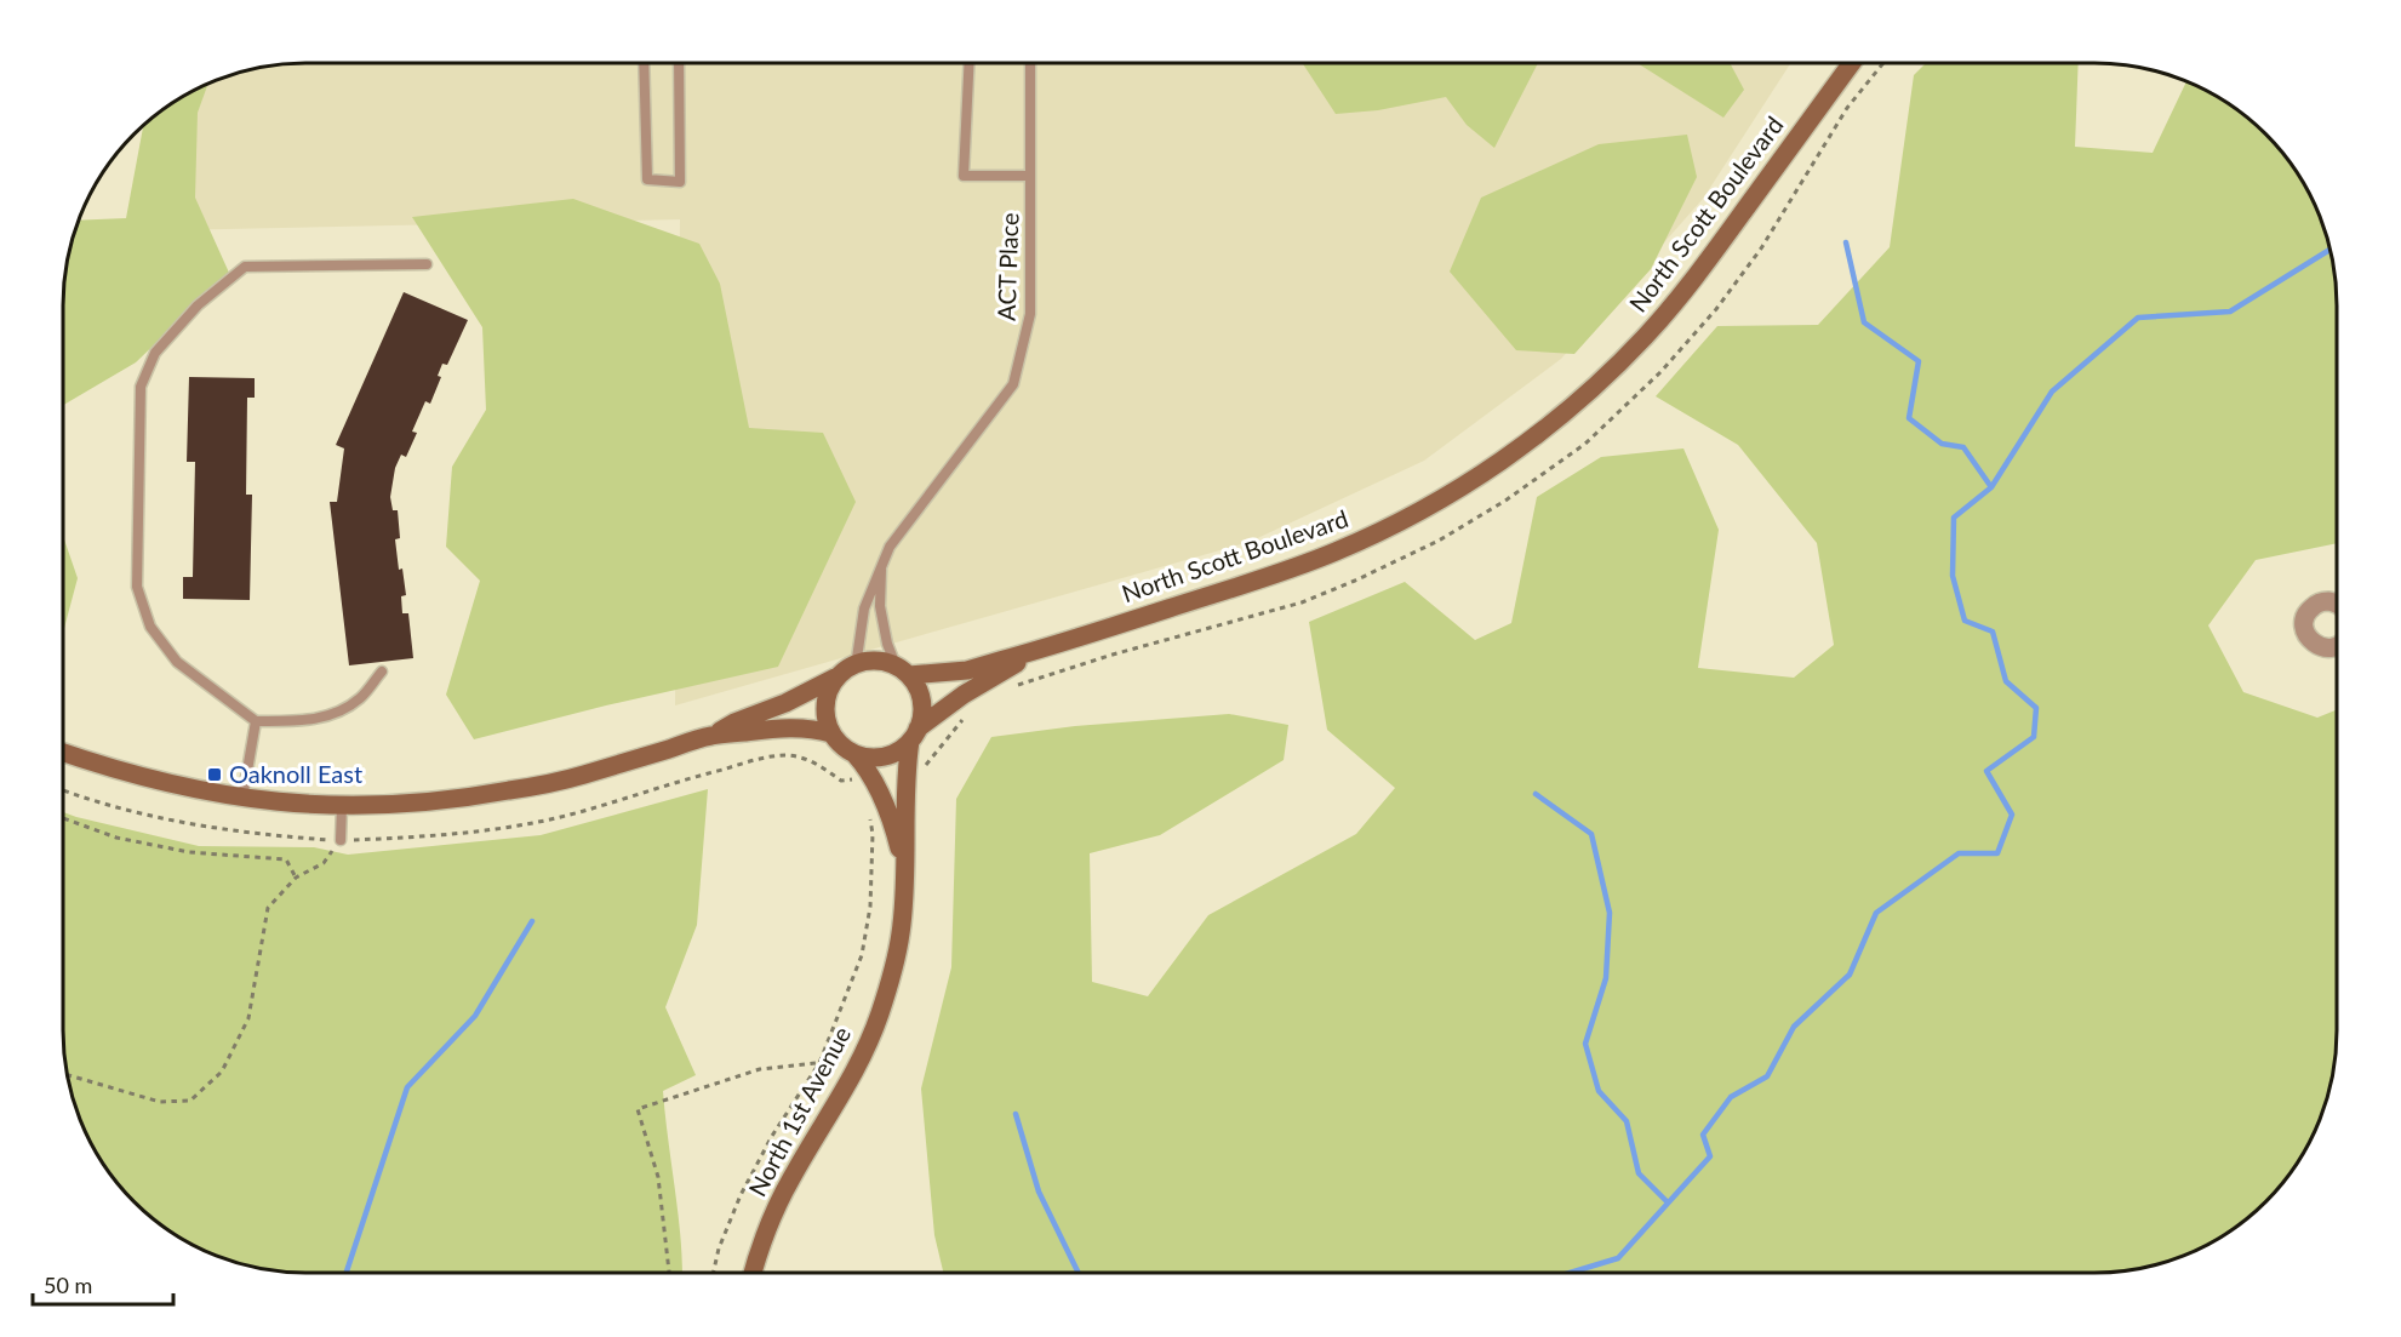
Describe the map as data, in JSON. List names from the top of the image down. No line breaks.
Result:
{"streets":{"main road":["North Scott Boulevard","North 1st Avenue"],"lane":["ACT Place"]},"crossings":[["North Scott Boulevard","ACT Place"],["North Scott Boulevard","North 1st Avenue"],["ACT Place","North 1st Avenue"]],"places":{"transit":["Oaknoll East"]},"scale_bar":"50 m"}
